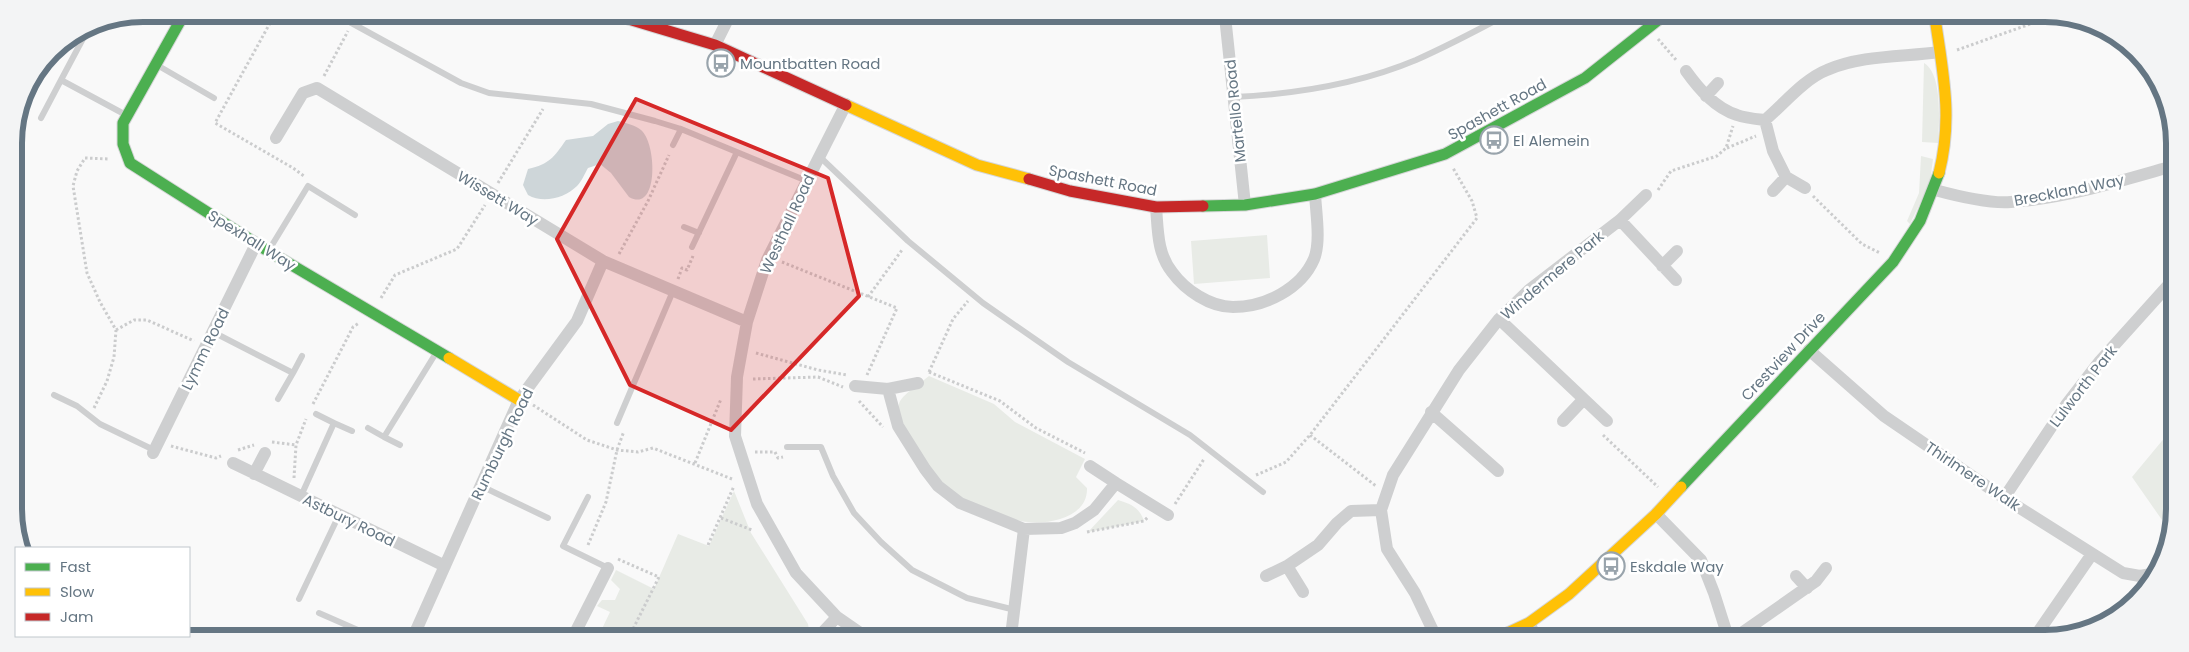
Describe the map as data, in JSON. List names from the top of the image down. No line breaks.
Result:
{"streets":{"street":["Spashett Road","Martello Road","Breckland Way","Wissett Way","Westhall Road","Spexhall Way","Windermere Park","Lymm Road","Crestview Drive","Lulworth Park","Rumburgh Road","Thirlmere Walk","Astbury Road"]},"crossings":[["Spashett Road","Martello Road"],["Spashett Road","Westhall Road"],["Breckland Way","Crestview Drive"],["Wissett Way","Westhall Road"],["Wissett Way","Rumburgh Road"],["Spexhall Way","Lymm Road"],["Spexhall Way","Rumburgh Road"],["Crestview Drive","Thirlmere Walk"],["Lulworth Park","Thirlmere Walk"],["Rumburgh Road","Astbury Road"]],"places":{"bus stop":["Mountbatten Road","El Alemein","Eskdale Way"]},"legend":["Fast","Slow","Jam"]}
